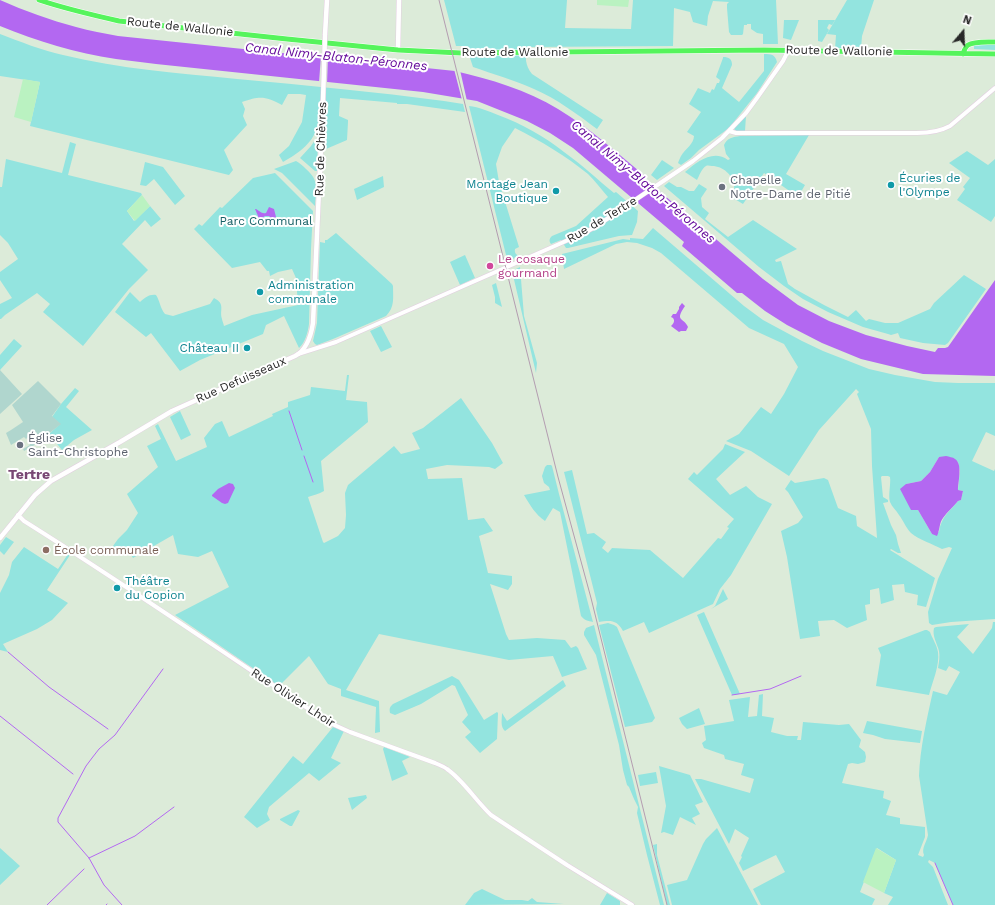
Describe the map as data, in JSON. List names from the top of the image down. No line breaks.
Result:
{"streets":{"main road":["Route de Wallonie","Rue de Chièvres","Rue Defuisseaux"],"street":["Rue de Tertre","Rue Olivier Lhoir"]},"crossings":[["Route de Wallonie","Rue de Tertre"],["Rue de Chièvres","Rue Defuisseaux"],["Rue Defuisseaux","Rue Olivier Lhoir"]],"districts":["Tertre"],"water":["Canal Nimy-Blaton-Péronnes"],"parks":["Parc Communal"],"places":["Écuries de l'Olympe","Chapelle Notre-Dame de Pitié","Montage Jean Boutique","Le cosaque gourmand","Administration communale","Château II","Église Saint-Christophe","École communale","Théâtre du Copion"],"north":"top"}
